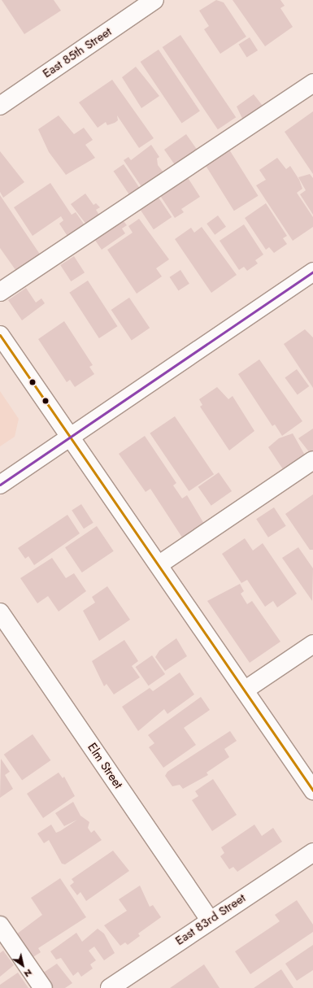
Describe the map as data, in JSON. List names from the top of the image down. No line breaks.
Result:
{"streets":{"street":["East 85th Street","Elm Street","East 83rd Street"]},"crossings":[["Elm Street","East 83rd Street"]],"north":"bottom right"}
